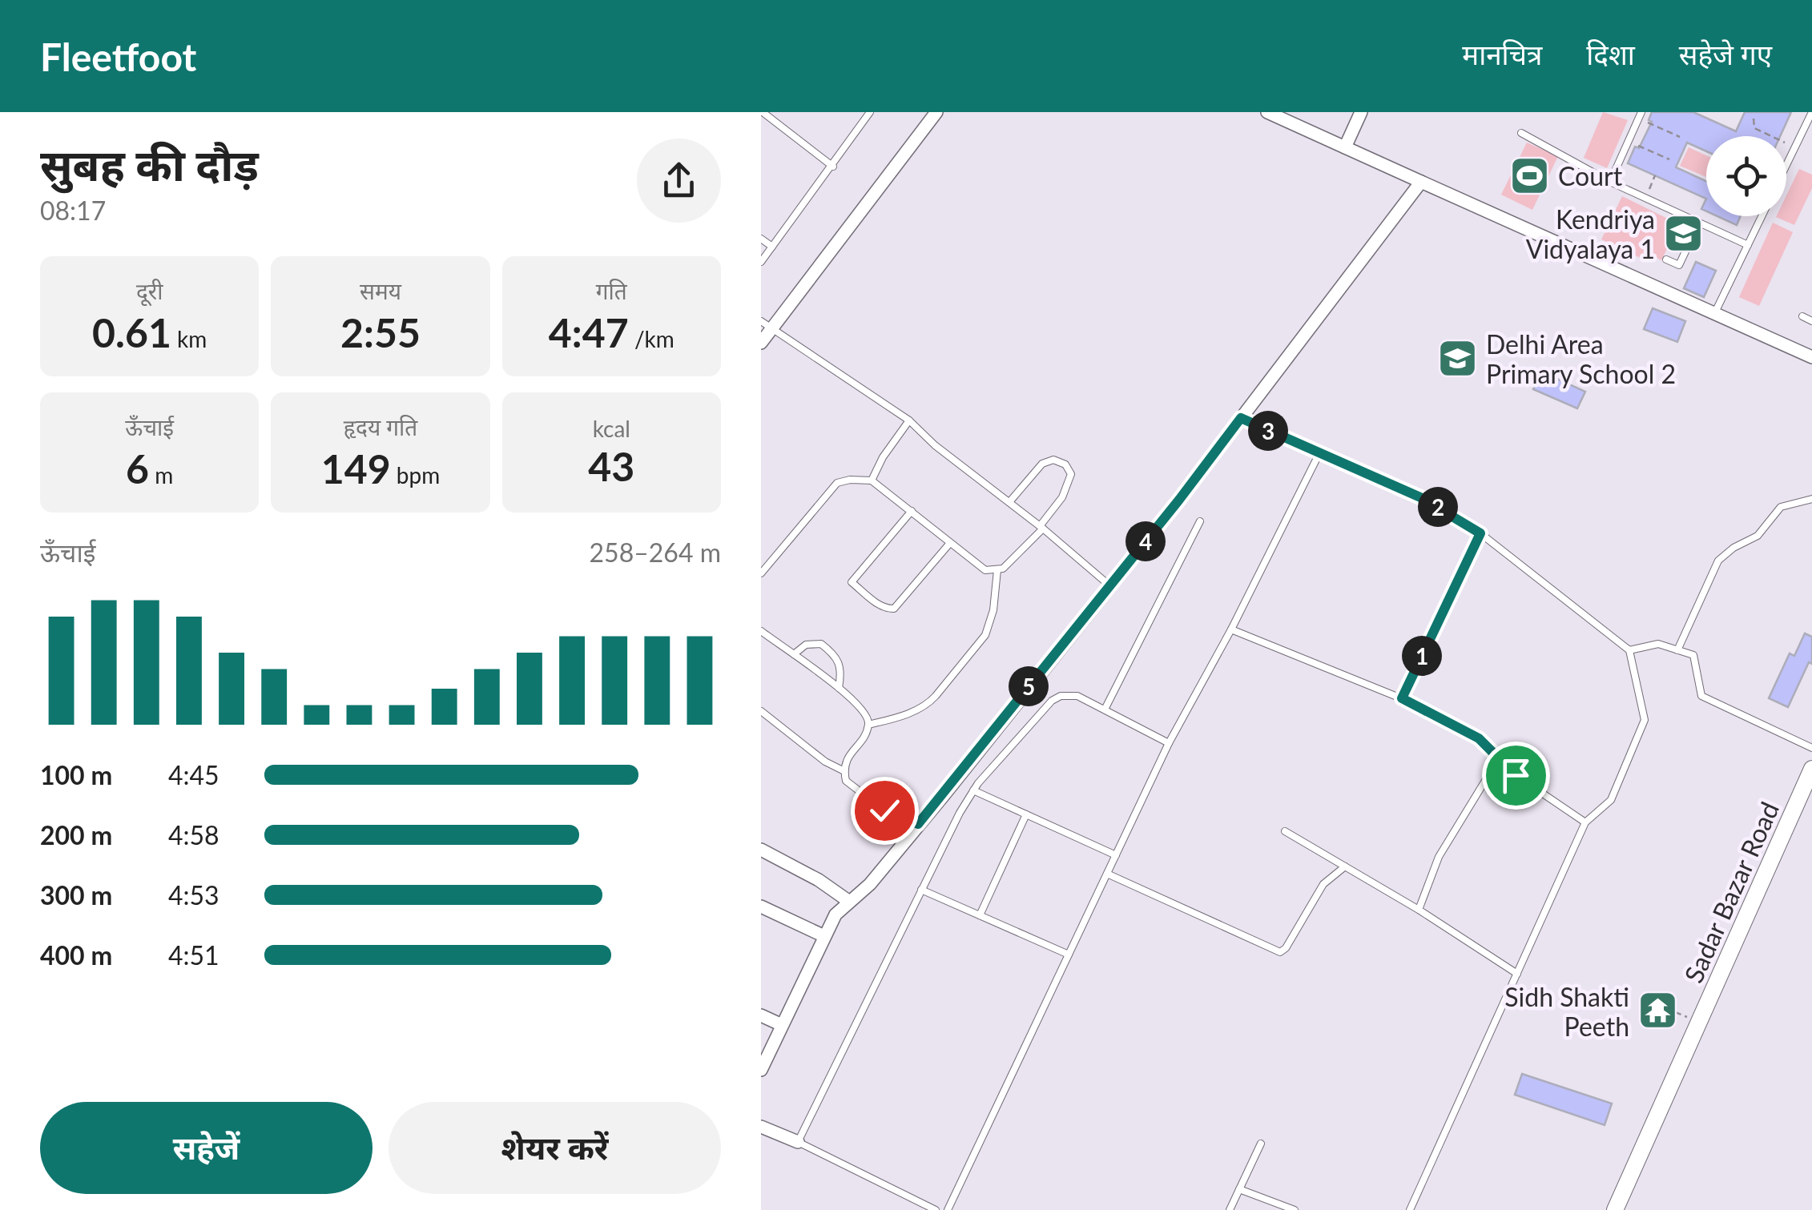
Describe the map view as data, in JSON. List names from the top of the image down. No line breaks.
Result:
{"streets":{"street":["Sadar Bazar Road"]},"places":{"sports":["Court"],"school or university":["Kendriya Vidyalaya 1","Delhi Area Primary School 2"],"temple":["Sidh Shakti Peeth"]},"page":{"header":"Fleetfoot","nav":["मानचित्र","दिशा","सहेजे गए"],"heading":["सुबह की दौड़","08:17"],"stats":[["दूरी","0.61 km"],["समय","2:55"],["गति","4:47 /km"],["ऊँचाई","6 m"],["हृदय गति","149 bpm"],["kcal","43"]],"pins":["3","2","4","1","5"],"chart":["ऊँचाई","258–264 m"],"list":[{"name":"100 m","note":"4:45"},{"name":"200 m","note":"4:58"},{"name":"300 m","note":"4:53"},{"name":"400 m","note":"4:51"}],"buttons":["सहेजें","शेयर करें"]}}
